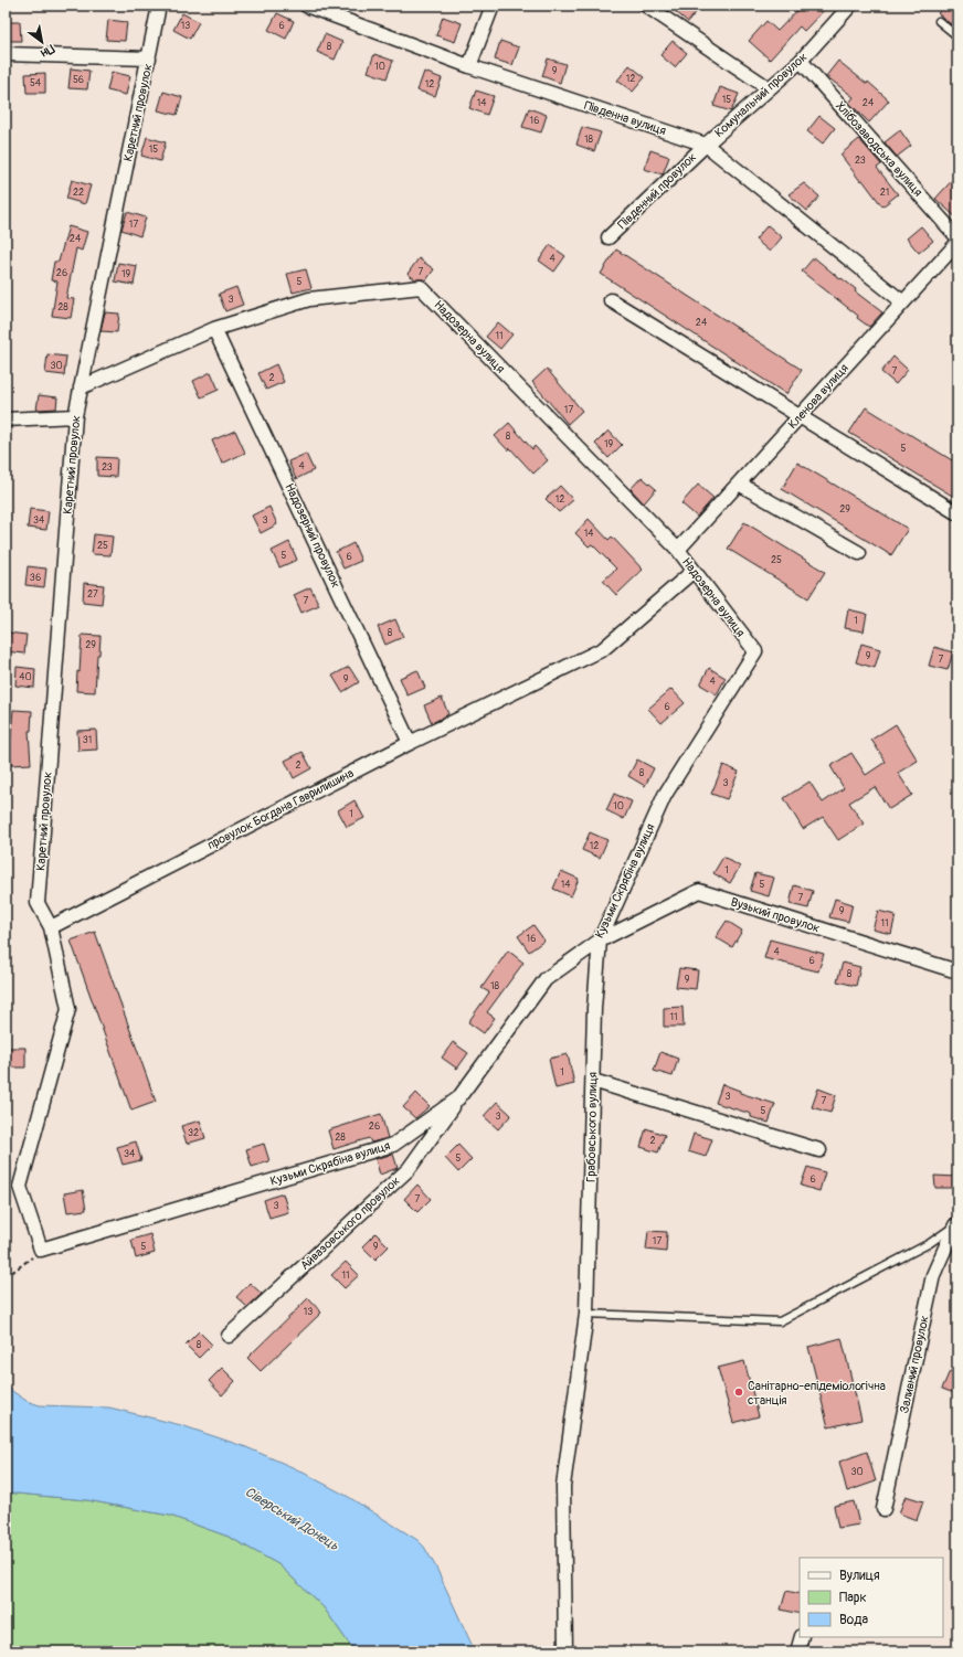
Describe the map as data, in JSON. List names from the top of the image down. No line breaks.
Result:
{"streets":{"street":["Комунальний провулок","Каретний провулок","Південна вулиця","Хлібозаводська вулиця","Південний провулок","Надозерна вулиця","Кленова вулиця","Надозерний провулок","провулок Богдана Гаврилишина","Кузьми Скрябіна вулиця","Вузький провулок","Грабовського вулиця","Айвазовського провулок","Заливний провулок"]},"crossings":[["Комунальний провулок","Південна вулиця"],["Комунальний провулок","Хлібозаводська вулиця"],["Комунальний провулок","Південний провулок"],["Каретний провулок","Надозерна вулиця"],["Каретний провулок","провулок Богдана Гаврилишина"],["Південна вулиця","Південний провулок"],["Південна вулиця","Кленова вулиця"],["Надозерна вулиця","Кленова вулиця"],["Надозерна вулиця","Надозерний провулок"],["Надозерна вулиця","провулок Богдана Гаврилишина"],["Надозерна вулиця","Кузьми Скрябіна вулиця"],["Надозерний провулок","провулок Богдана Гаврилишина"],["Кузьми Скрябіна вулиця","Вузький провулок"],["Кузьми Скрябіна вулиця","Грабовського вулиця"],["Кузьми Скрябіна вулиця","Айвазовського провулок"],["Вузький провулок","Грабовського вулиця"]],"water":["Сіверський Донець"],"places":["Санітарно-епідеміологічна станція"],"house_numbers":["13","6","8","10","9","12","56","54","12","15","14","24","16","18","15","23","22","21","17","24","4","7","26","19","5","3","28","24","11","30","7","2","17","8","19","5","4","23","12","29","34","3","14","25","5","6","25","36","27","7","1","8","29","9","7","40","9","4","6","31","2","8","3","10","1","12","1","14","5","7","9","11","16","4","6","8","9","18","11","1","3","7","5","3","26","32","28","2","34","5","6","7","3","17","5","9","11","13","8","30"],"legend":["Вулиця","Парк","Вода"],"north":"bottom right"}
